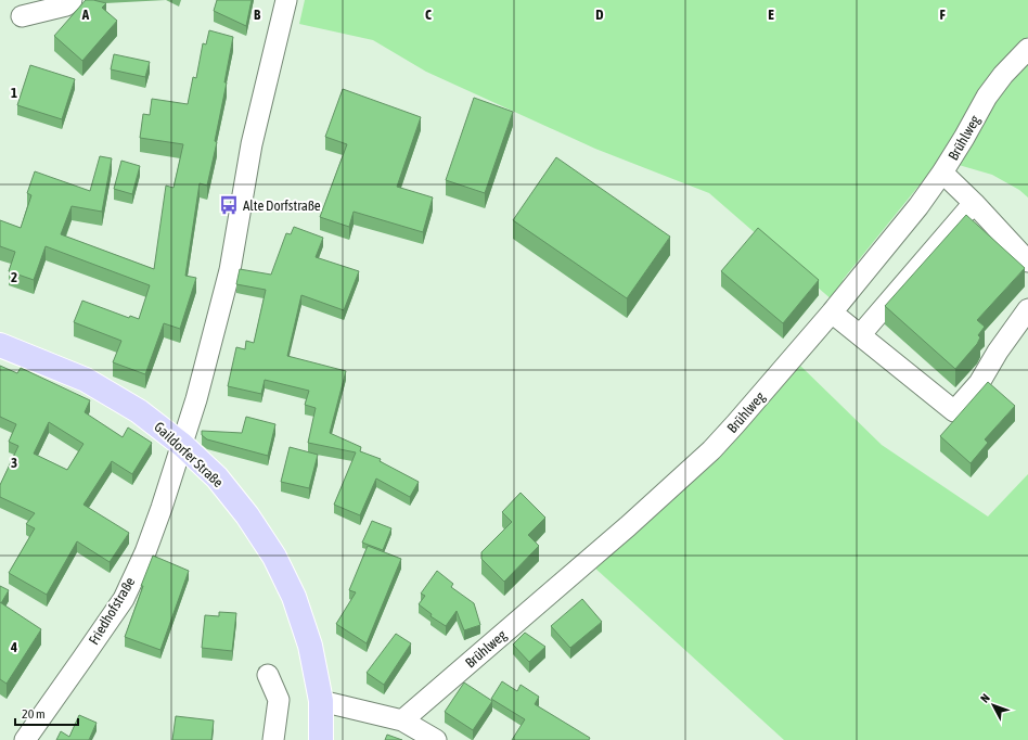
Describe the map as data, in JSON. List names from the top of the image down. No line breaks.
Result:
{"streets":{"main road":["Gaildorfer Straße"],"street":["Brühlweg","Friedhofstraße"]},"crossings":[["Gaildorfer Straße","Friedhofstraße"]],"places":{"bus stop":["Alte Dorfstraße"]},"scale_bar":"20 m","north":"top left","grid":{"columns":["A","B","C","D","E","F"],"rows":["1","2","3","4"]}}
